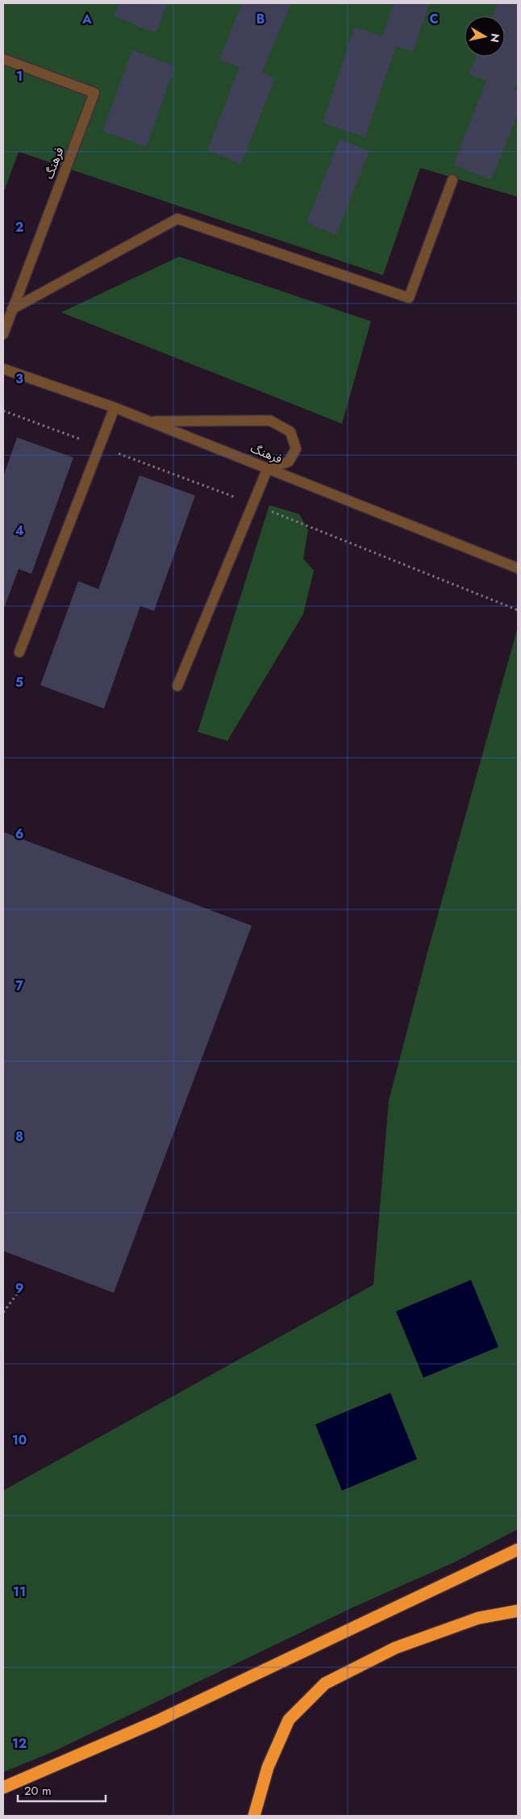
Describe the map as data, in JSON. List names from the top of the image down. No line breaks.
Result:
{"streets":{"street":["فرهنگ"]},"scale_bar":"20 m","north":"right","grid":{"columns":["A","B","C"],"rows":["1","2","3","4","5","6","7","8","9","10","11","12"]}}
